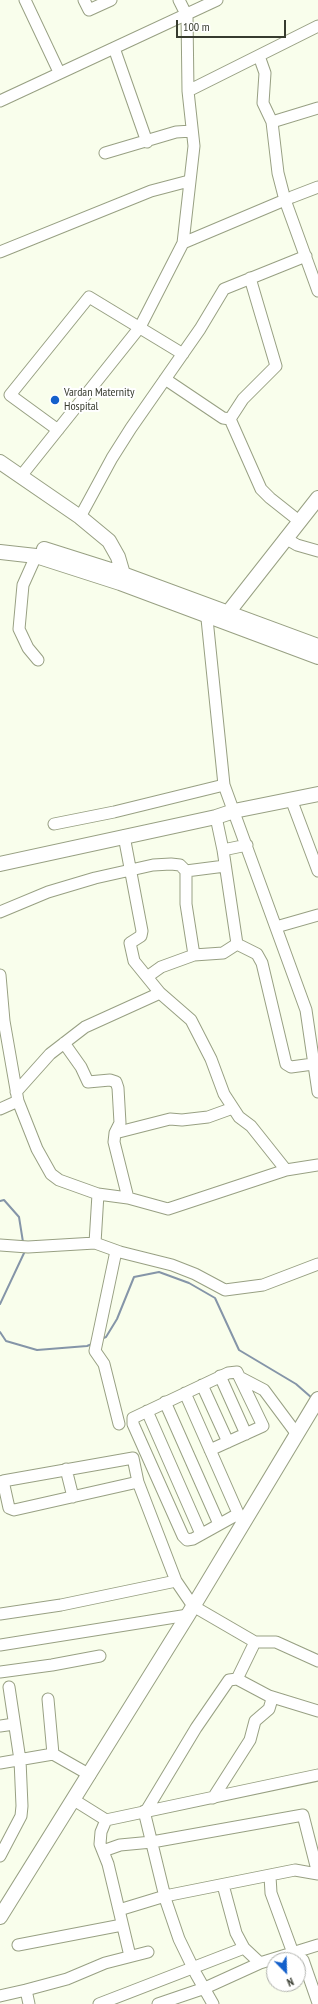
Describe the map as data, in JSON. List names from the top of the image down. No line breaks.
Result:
{"places":["Vardan Maternity Hospital"],"scale_bar":"100 m","north":"bottom right"}
